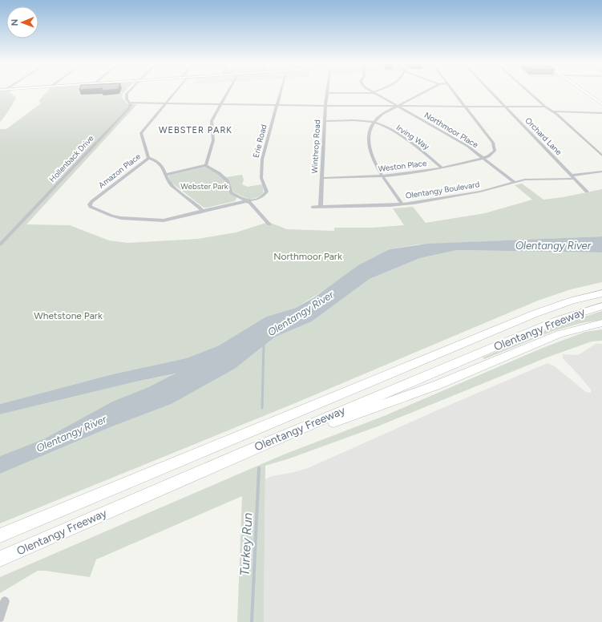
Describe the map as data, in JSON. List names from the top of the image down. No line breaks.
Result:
{"streets":{"highway":["Olentangy Freeway"],"street":["Northmoor Place","Orchard Lane","Irving Way","Erie Road","Winthrop Road","Hollenback Drive","Weston Place","Amazon Place","Olentangy Boulevard"]},"crossings":[["Northmoor Place","Weston Place"],["Northmoor Place","Olentangy Boulevard"],["Orchard Lane","Olentangy Boulevard"],["Irving Way","Weston Place"],["Winthrop Road","Weston Place"],["Winthrop Road","Olentangy Boulevard"]],"districts":["WEBSTER PARK"],"water":["Olentangy River","Turkey Run"],"parks":["Webster Park","Northmoor Park","Whetstone Park"],"north":"left"}
